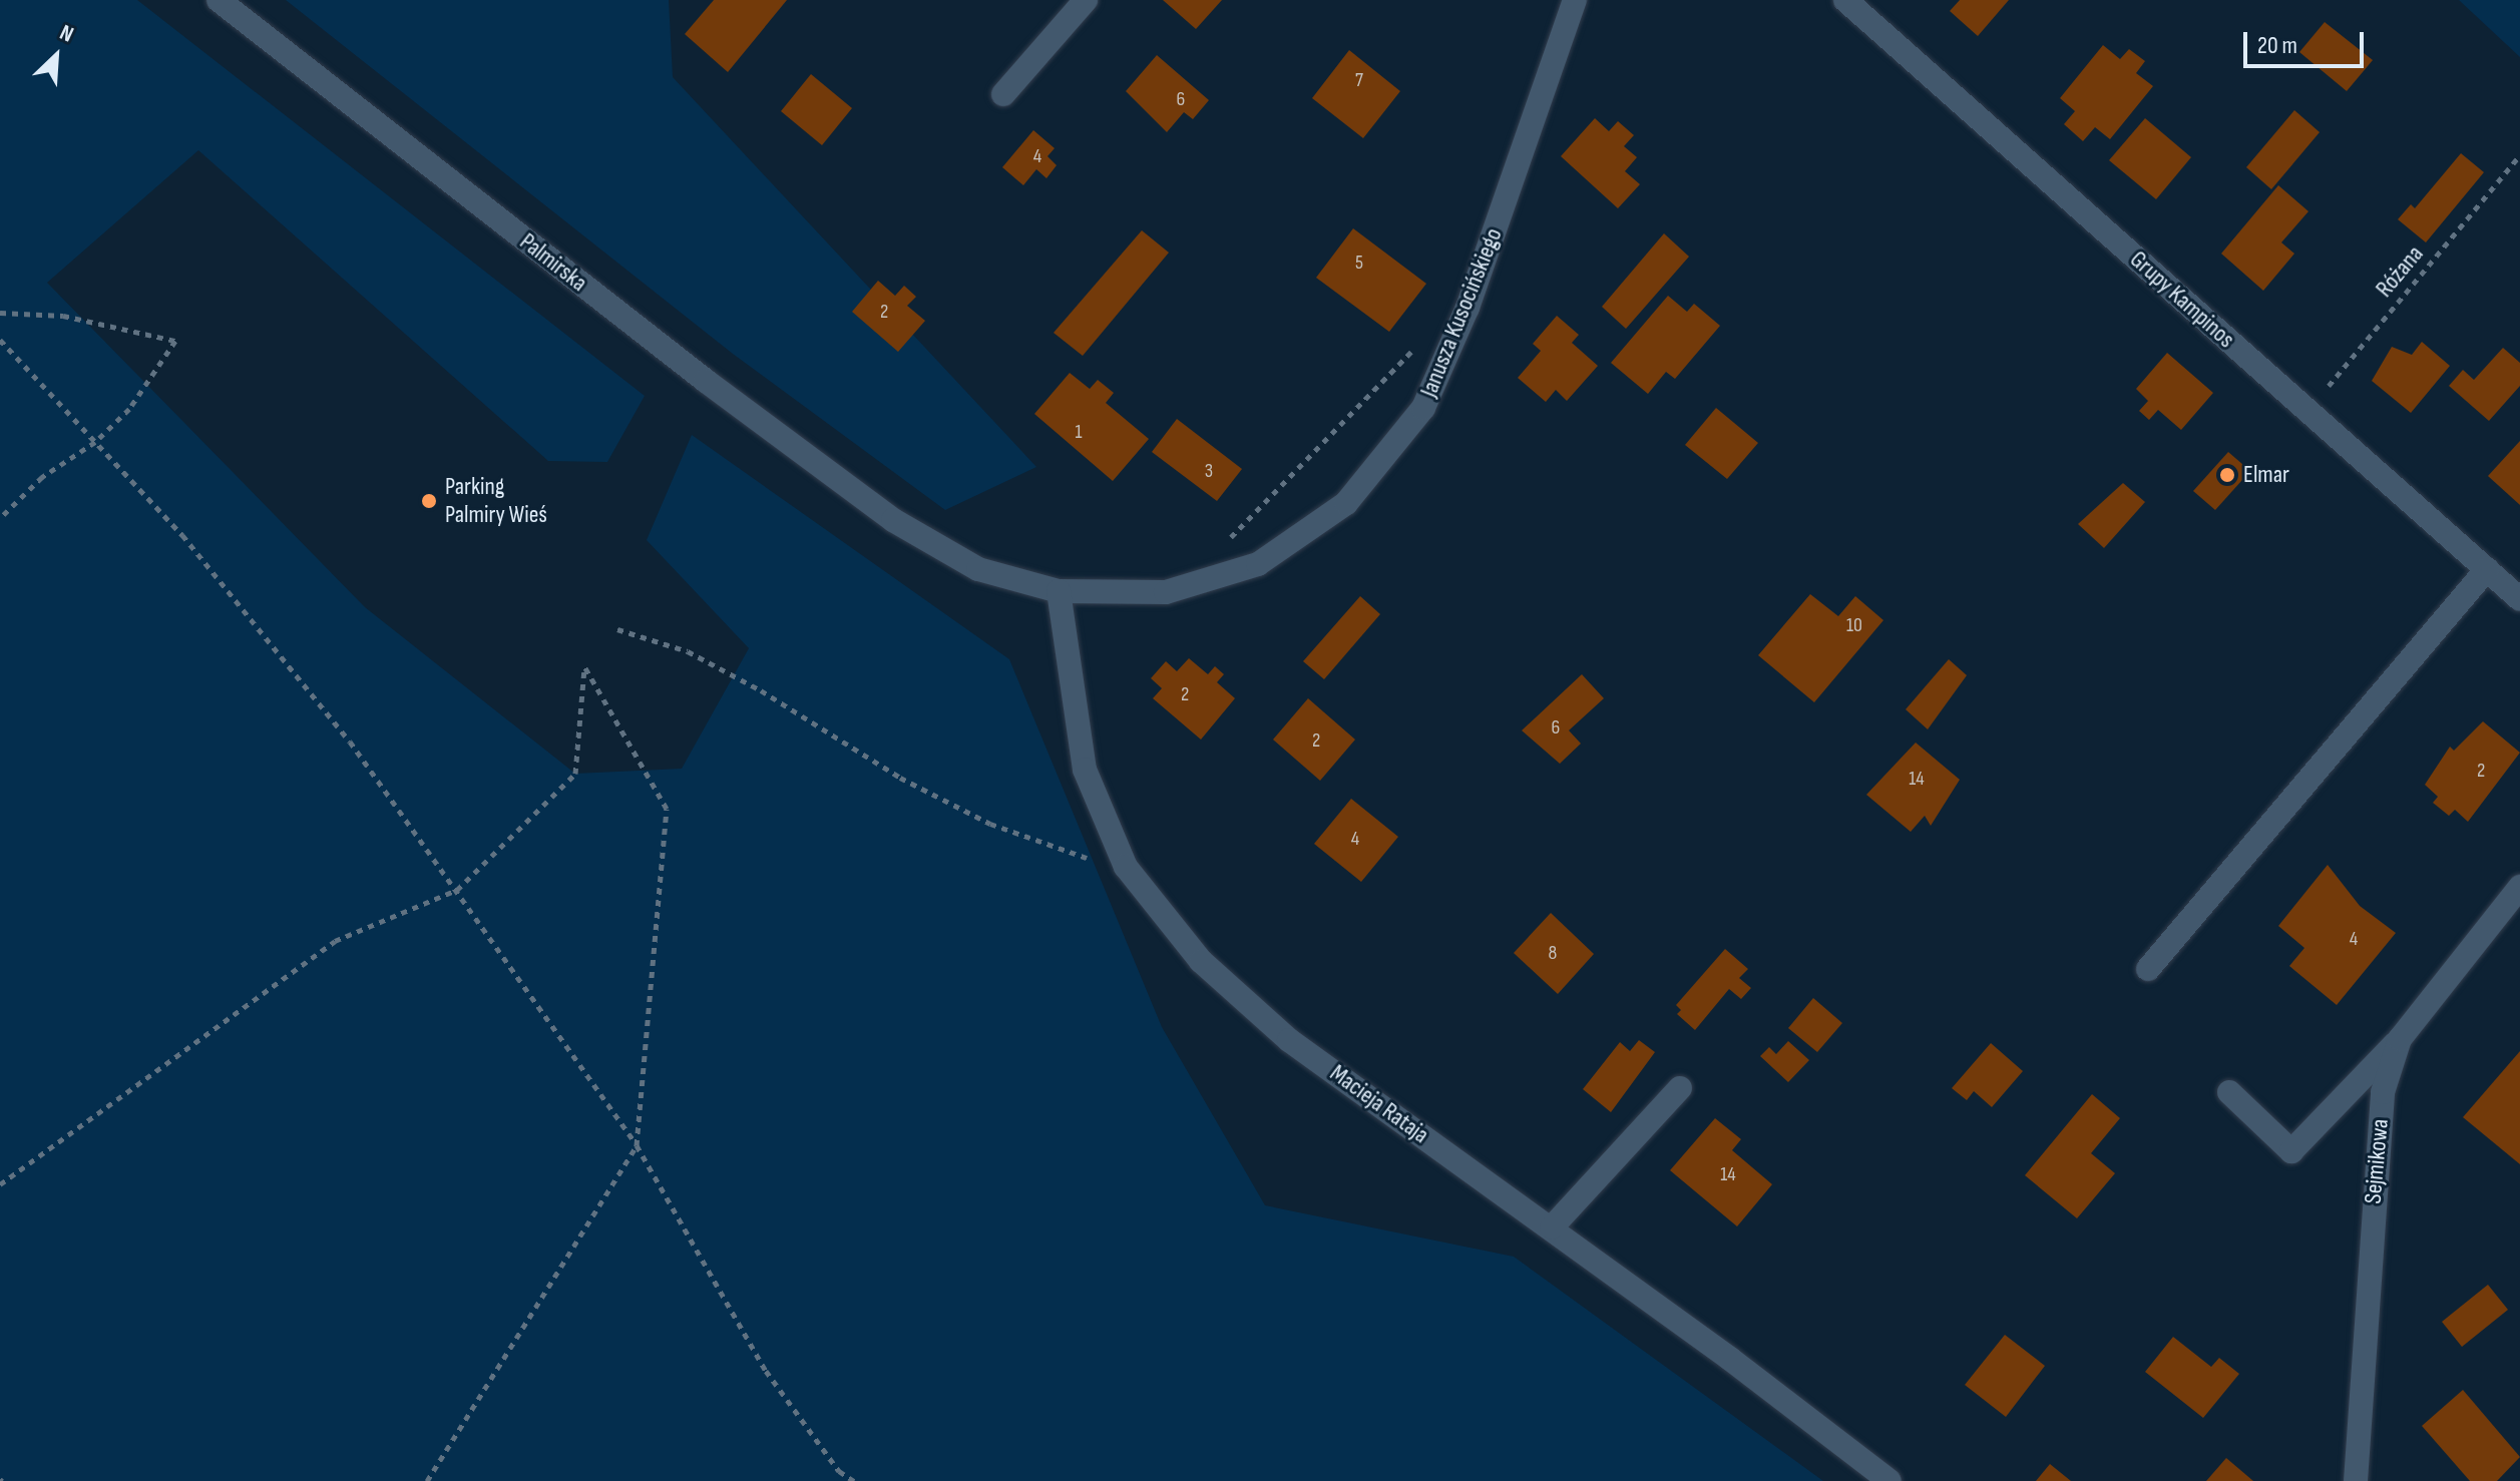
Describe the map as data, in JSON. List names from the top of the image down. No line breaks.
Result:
{"streets":{"street":["Palmirska","Grupy Kampinos","Janusza Kusocińskiego","Macieja Rataja","Sejmikowa"],"path":["Różana"]},"crossings":[["Palmirska","Janusza Kusocińskiego"],["Różana","Grupy Kampinos"],["Janusza Kusocińskiego","Macieja Rataja"]],"places":["Elmar","Parking Palmiry Wieś"],"house_numbers":["7","6","4","5","2","1","3","10","2","6","2","2","14","4","4","8","14"],"scale_bar":"20 m","north":"top right"}
